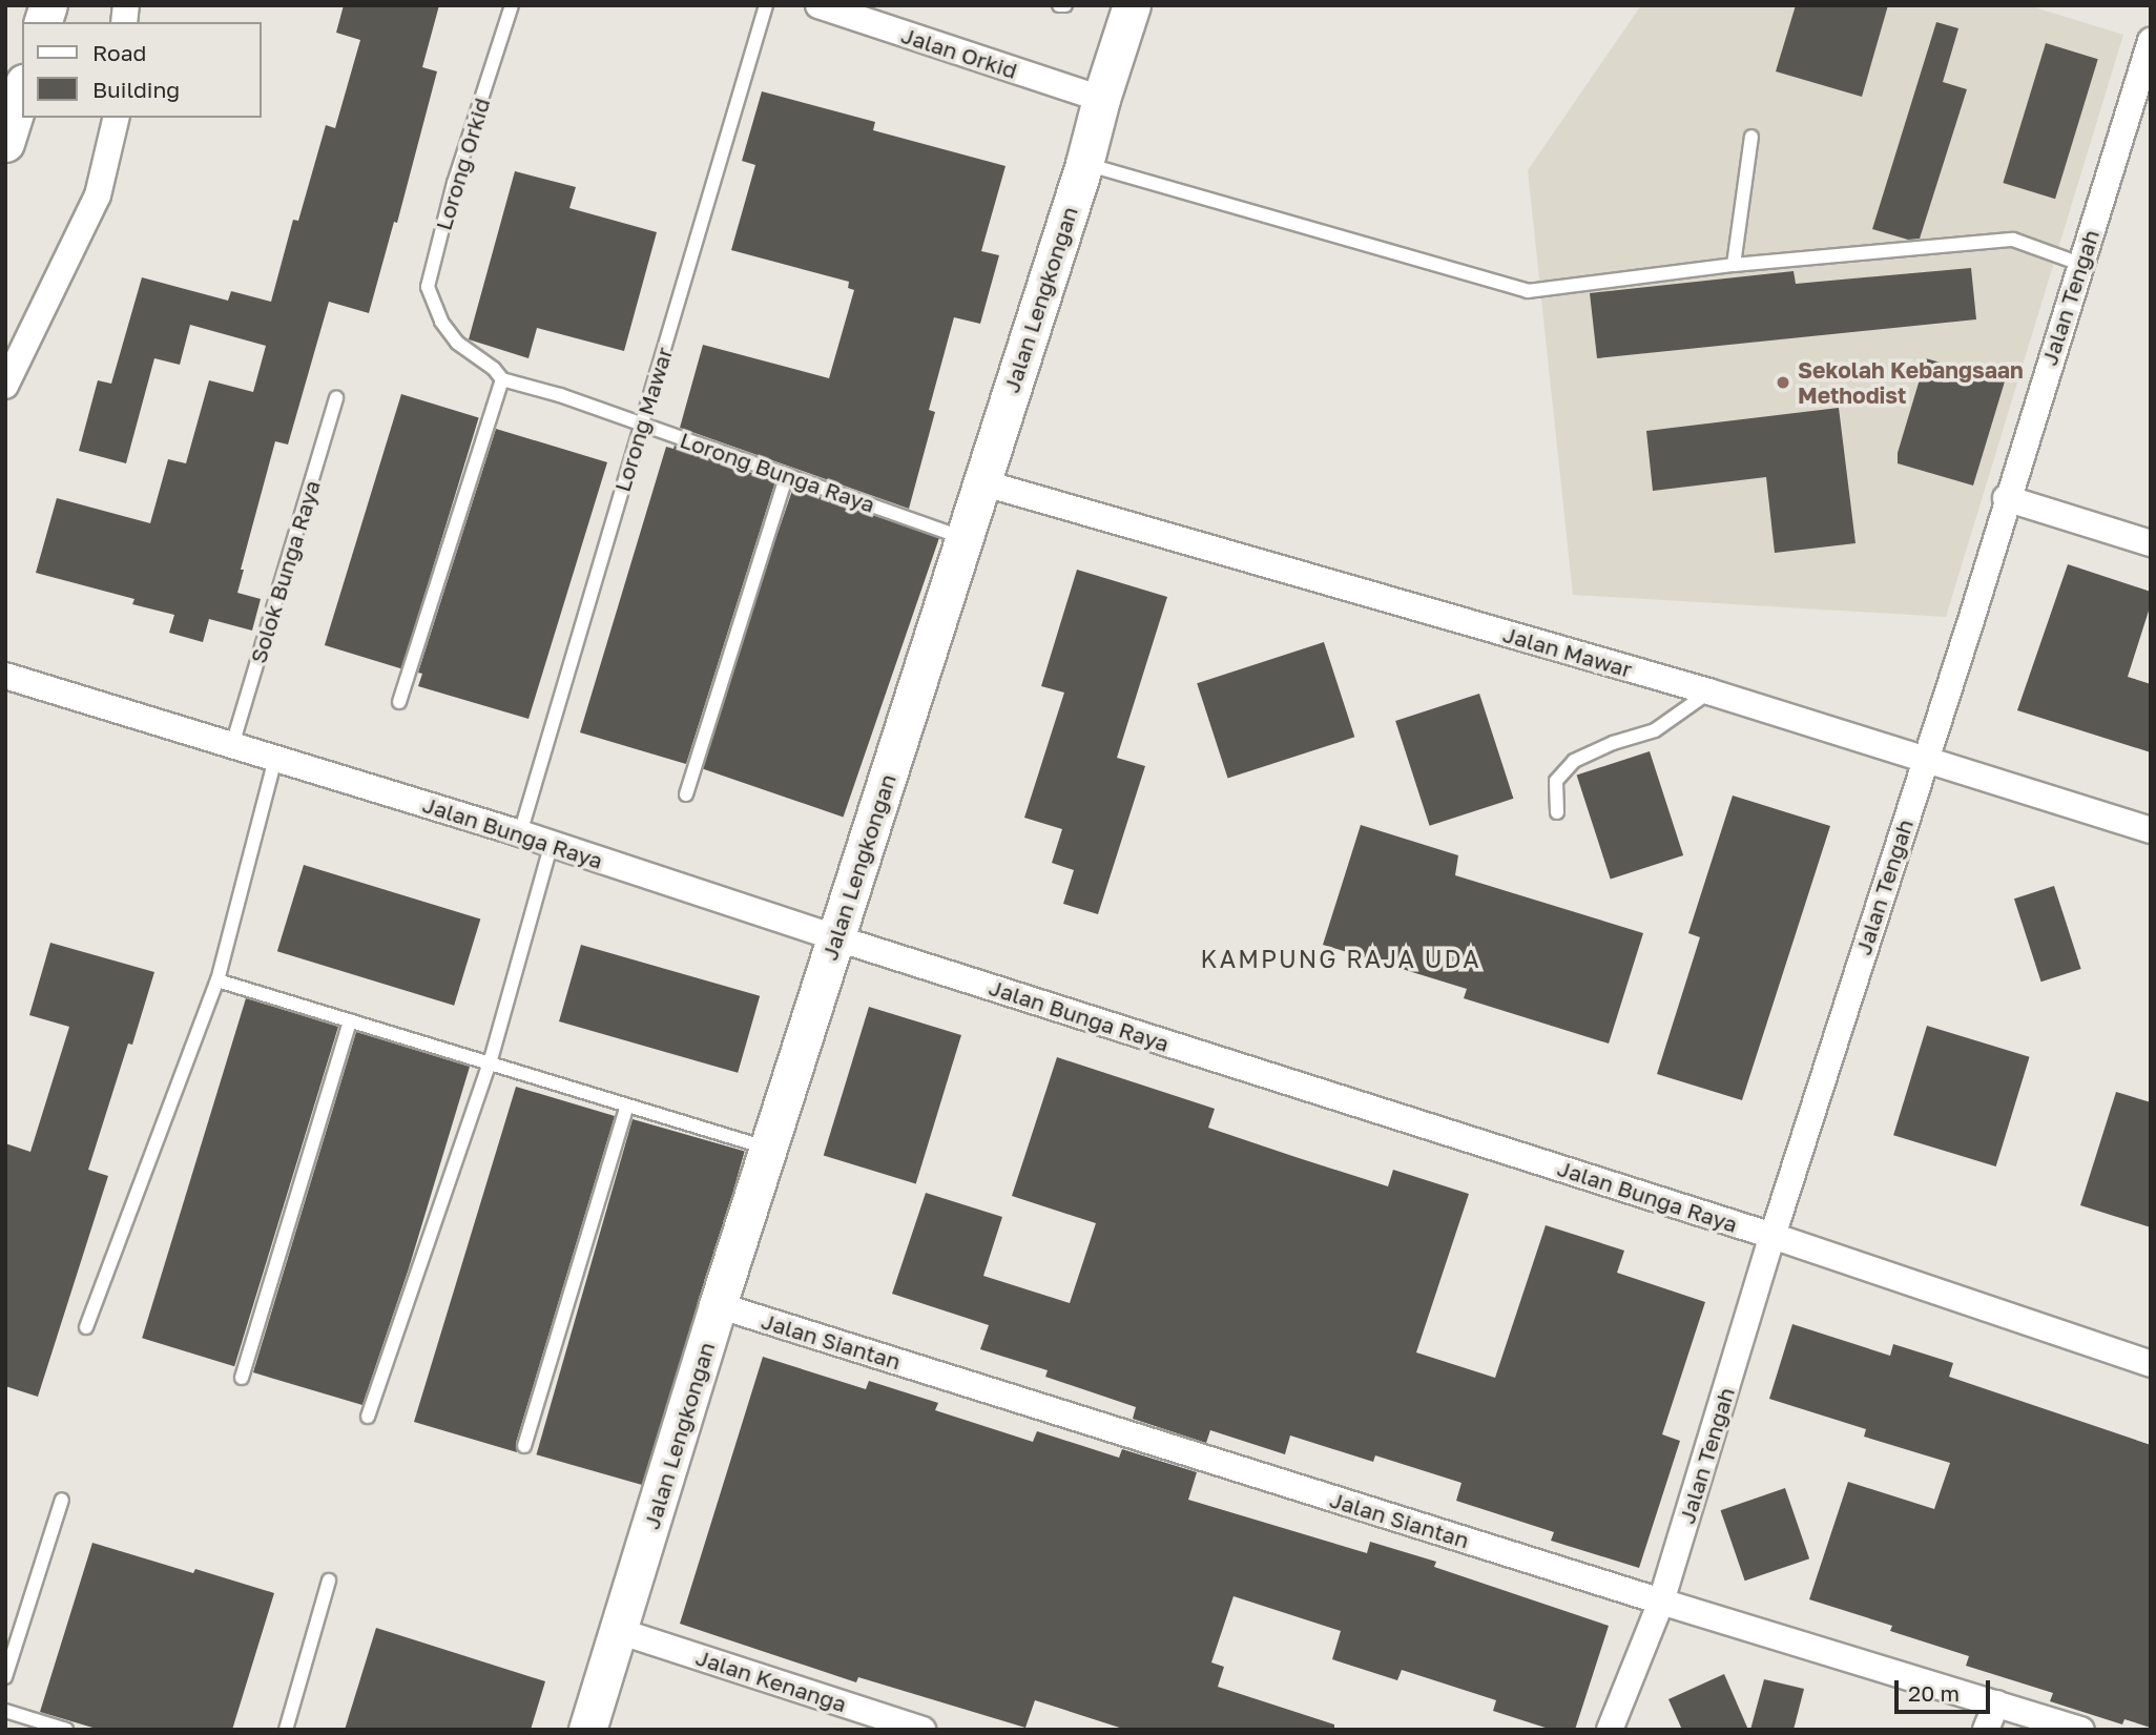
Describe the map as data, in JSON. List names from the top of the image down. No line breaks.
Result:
{"streets":{"street":["Jalan Orkid","Jalan Tengah","Jalan Lengkongan","Jalan Mawar","Jalan Bunga Raya","Jalan Siantan","Jalan Kenanga"],"lane":["Lorong Orkid","Lorong Mawar","Lorong Bunga Raya","Solok Bunga Raya"]},"crossings":[["Jalan Orkid","Jalan Lengkongan"],["Lorong Orkid","Lorong Bunga Raya"],["Jalan Tengah","Jalan Mawar"],["Jalan Tengah","Jalan Bunga Raya"],["Jalan Tengah","Jalan Siantan"],["Jalan Lengkongan","Lorong Bunga Raya"],["Jalan Lengkongan","Jalan Mawar"],["Jalan Lengkongan","Jalan Bunga Raya"],["Jalan Lengkongan","Jalan Siantan"],["Jalan Lengkongan","Jalan Kenanga"],["Lorong Mawar","Lorong Bunga Raya"],["Lorong Mawar","Jalan Bunga Raya"],["Solok Bunga Raya","Jalan Bunga Raya"]],"districts":["KAMPUNG RAJA UDA"],"places":["Sekolah Kebangsaan Methodist"],"legend":["Road","Building"],"scale_bar":"20 m"}
